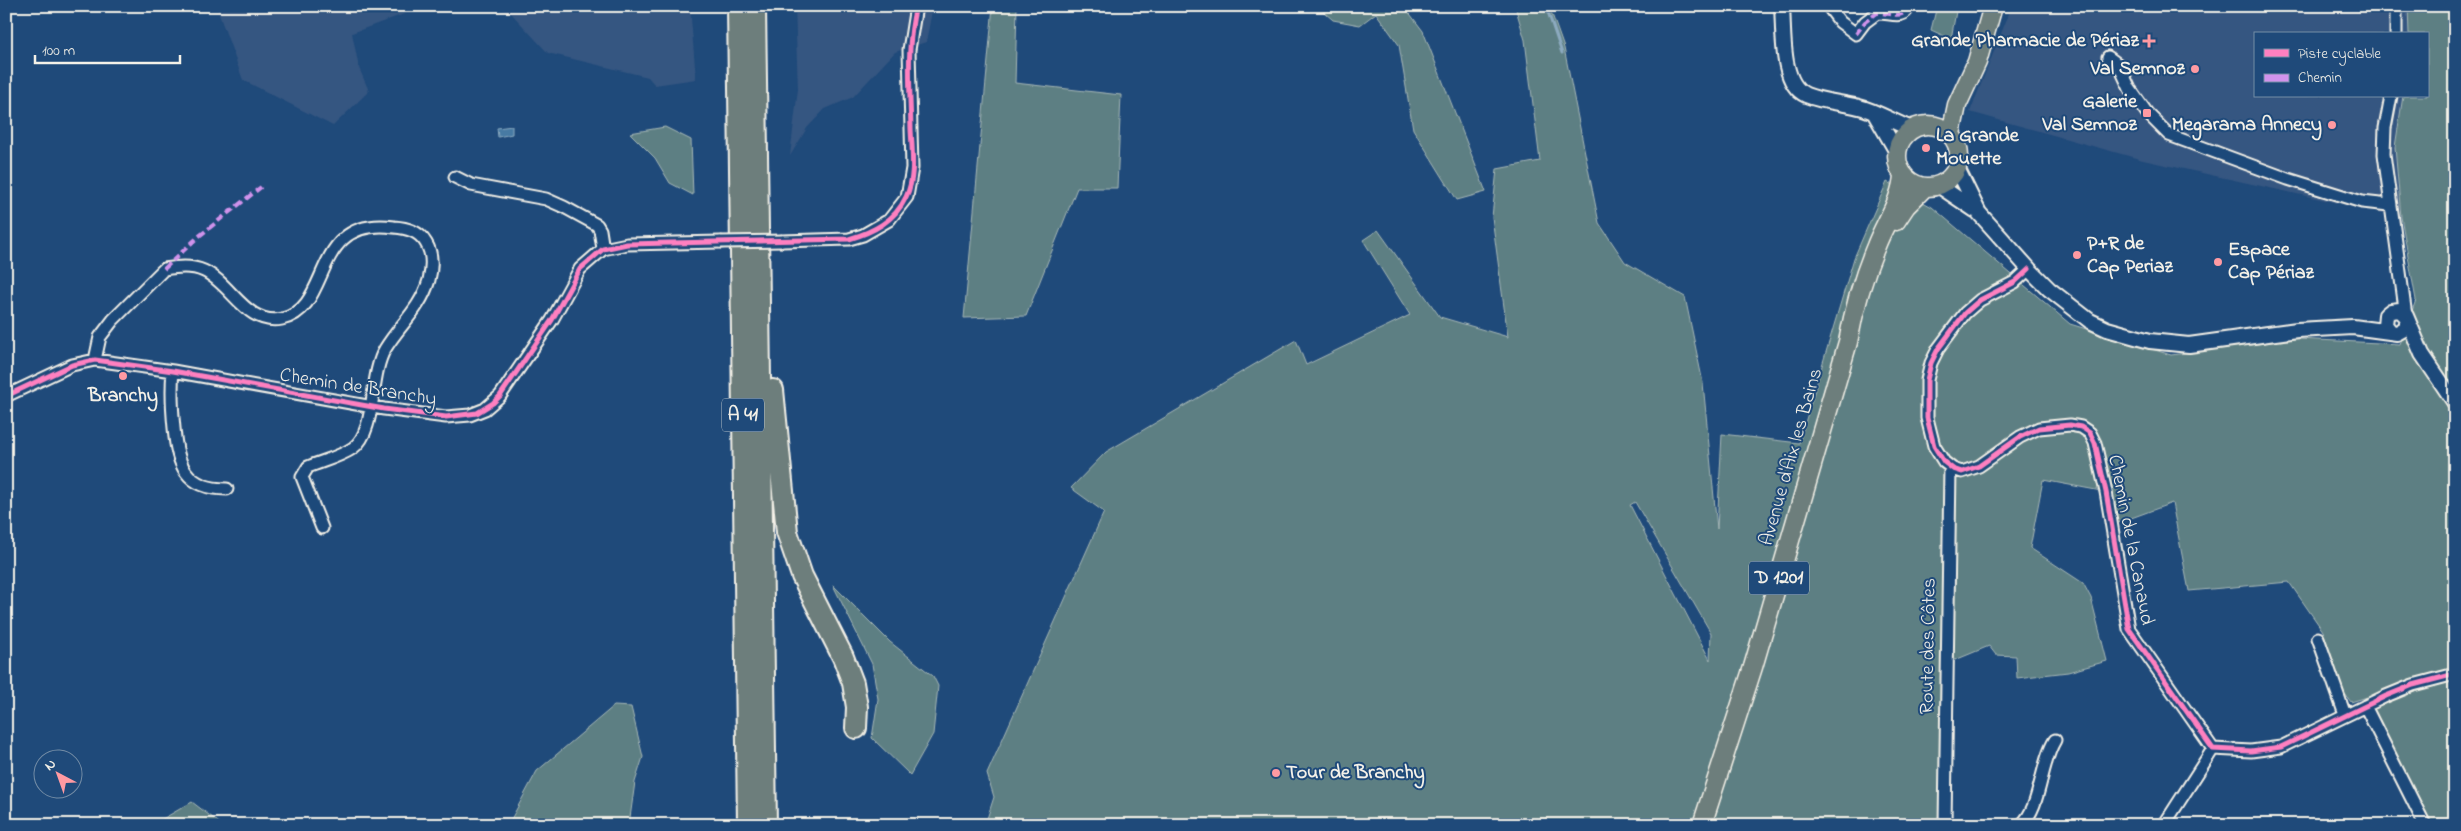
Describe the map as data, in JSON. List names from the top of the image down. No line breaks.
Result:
{"streets":{"highway":["A 41"],"main road":["Avenue d'Aix les Bains","D 1201"],"street":["Chemin de Branchy","Chemin de la Canaud","Route des Côtes"]},"crossings":[["Chemin de la Canaud","Route des Côtes"]],"places":{"health":["Grande Pharmacie de Périaz"],"other":["Val Semnoz","Megarama Annecy","La Grande Mouette","P+R de Cap Periaz","Espace Cap Périaz","Branchy","Tour de Branchy"],"transit":["Galerie Val Semnoz"]},"legend":["Piste cyclable","Chemin"],"scale_bar":"100 m","north":"top left"}
